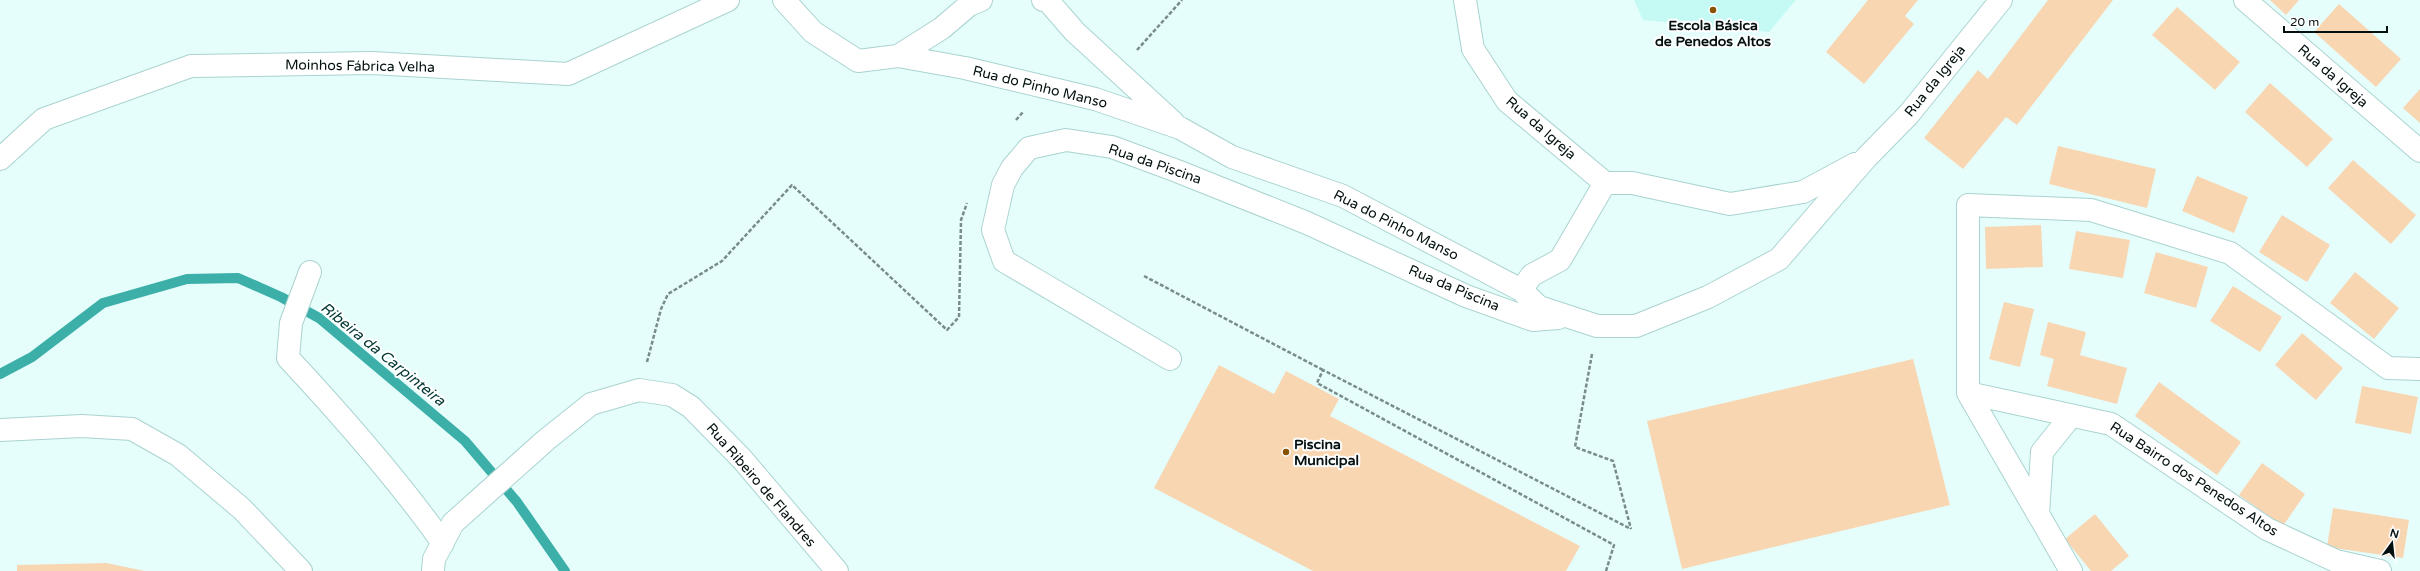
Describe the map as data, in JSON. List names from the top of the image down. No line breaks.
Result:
{"streets":{"street":["Moinhos Fábrica Velha","Rua da Igreja","Rua do Pinho Manso","Rua da Piscina","Rua Bairro dos Penedos Altos","Rua Ribeiro de Flandres"]},"crossings":[["Rua da Igreja","Rua do Pinho Manso"],["Rua do Pinho Manso","Rua da Piscina"]],"water":["Ribeira da Carpinteira"],"places":["Escola Básica de Penedos Altos","Piscina Municipal"],"scale_bar":"20 m","north":"top"}
